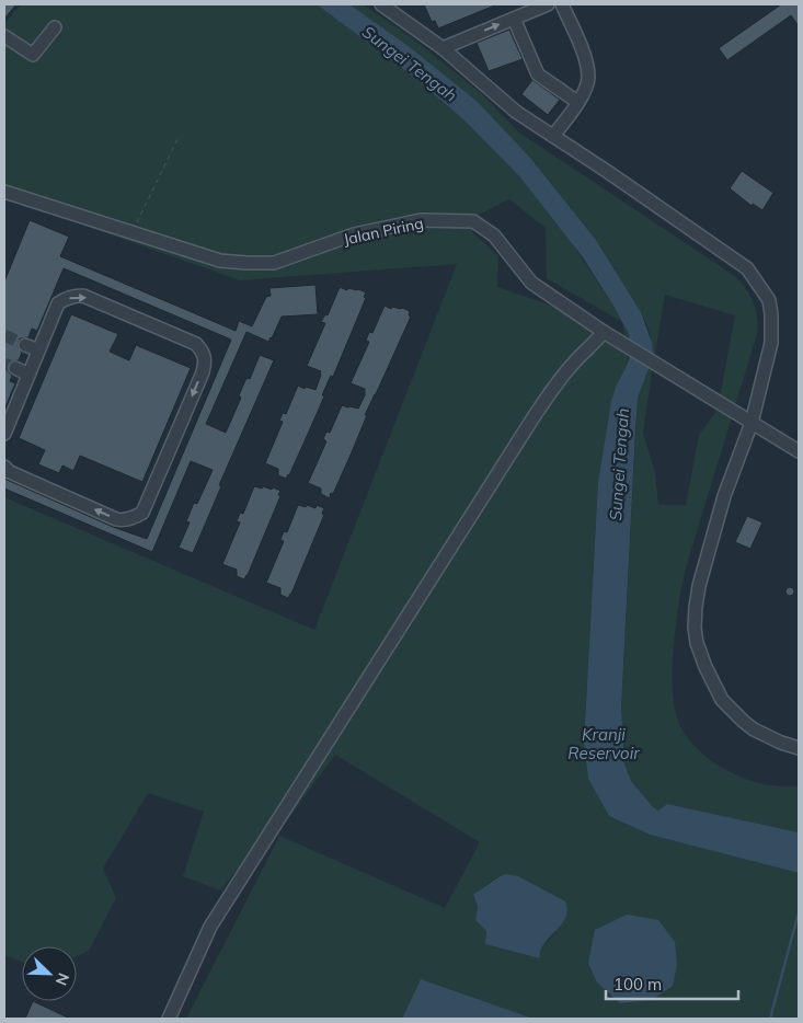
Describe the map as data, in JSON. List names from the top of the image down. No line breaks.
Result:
{"streets":{"lane":["Jalan Piring"]},"water":["Sungei Tengah","Kranji Reservoir"],"scale_bar":"100 m","north":"bottom right"}
